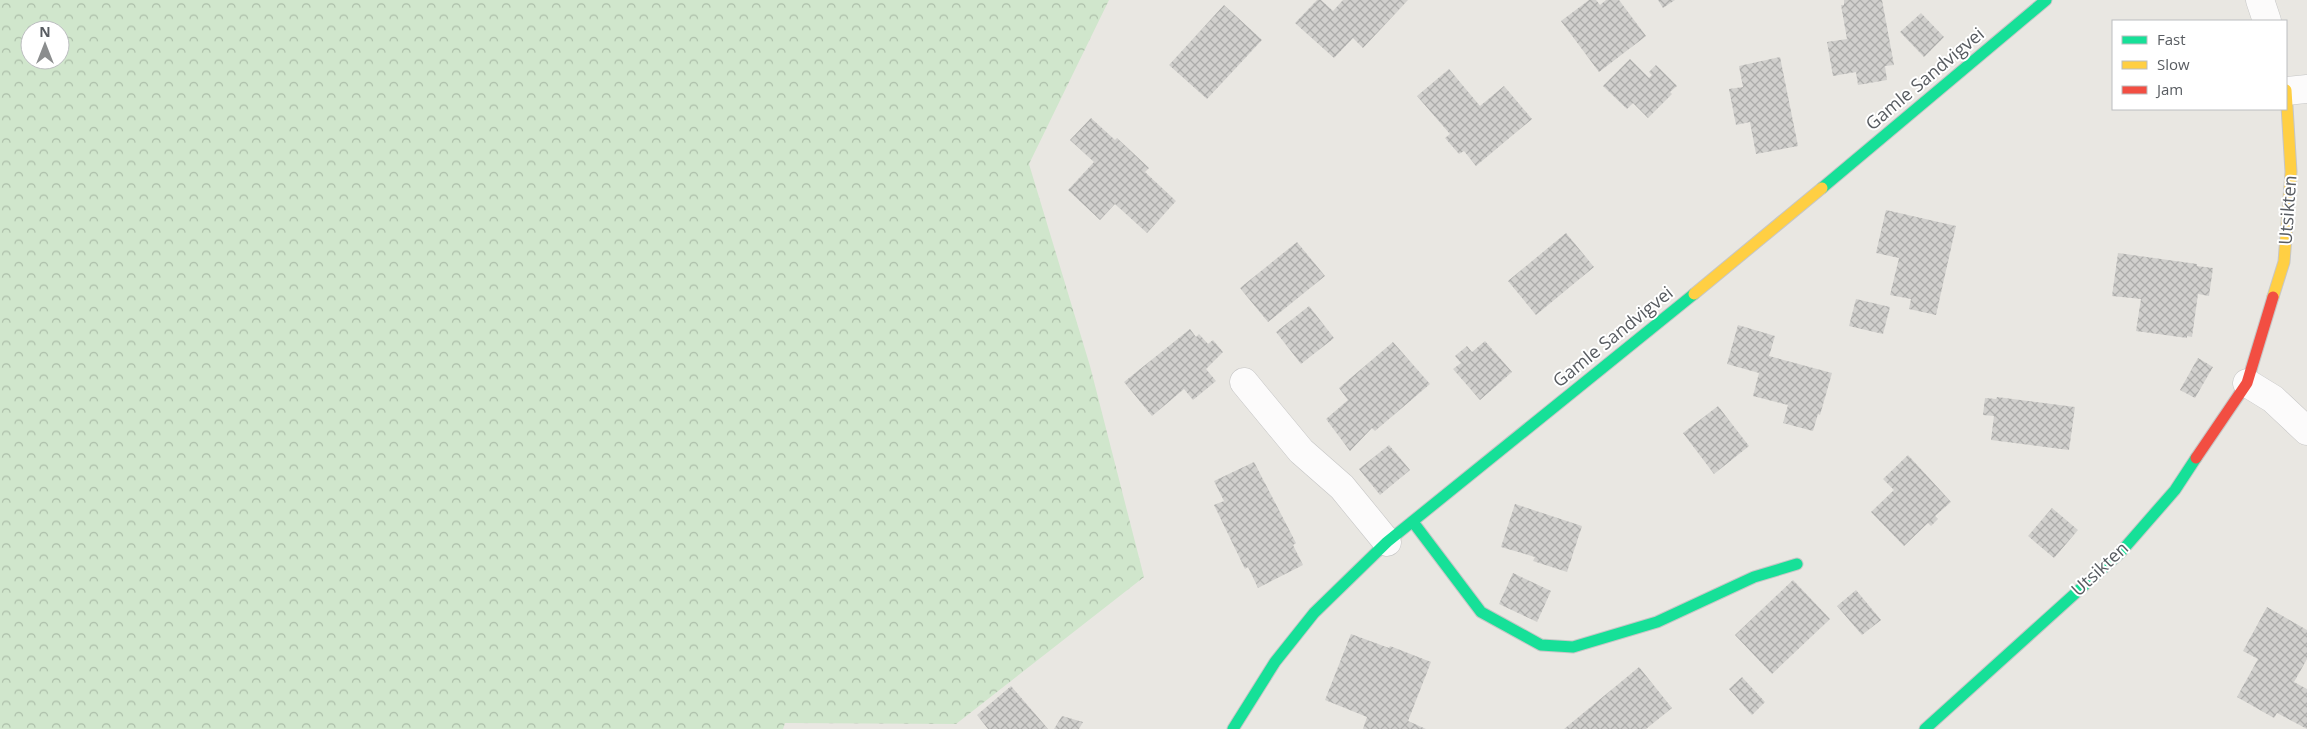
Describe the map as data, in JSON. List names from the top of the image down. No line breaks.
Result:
{"streets":{"street":["Gamle Sandvigvei","Utsikten"]},"legend":["Fast","Slow","Jam"],"north":"top"}
